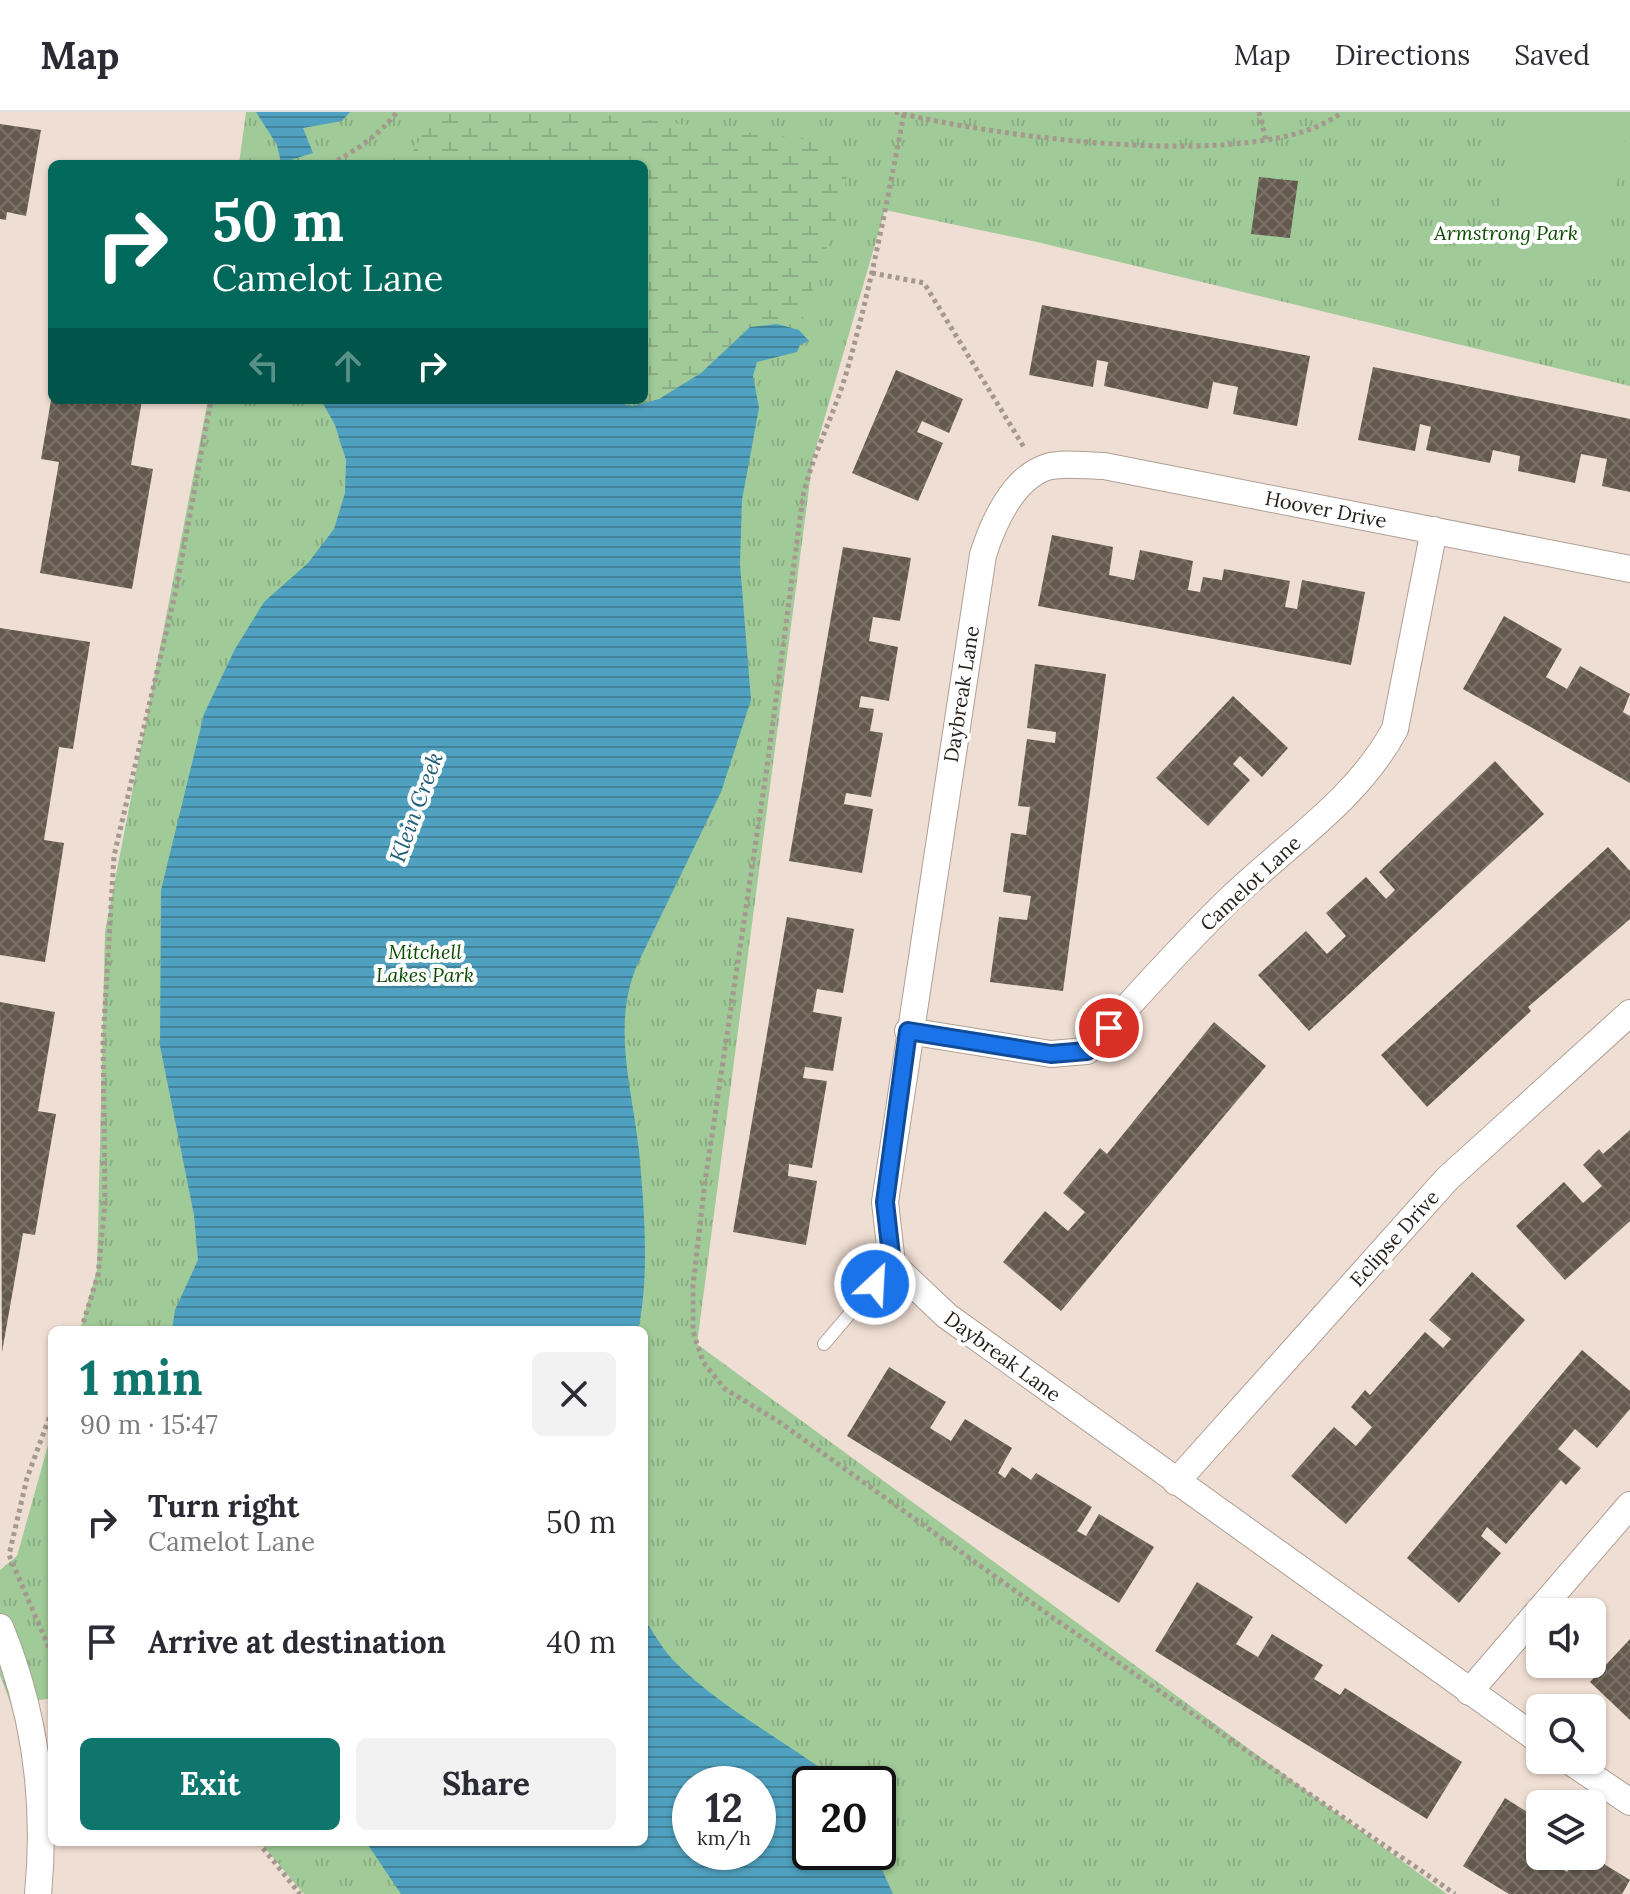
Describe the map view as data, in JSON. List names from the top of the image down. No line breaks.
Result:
{"streets":{"street":["Hoover Drive","Daybreak Lane","Camelot Lane","Eclipse Drive"]},"crossings":[["Hoover Drive","Daybreak Lane"],["Hoover Drive","Camelot Lane"],["Daybreak Lane","Camelot Lane"],["Daybreak Lane","Eclipse Drive"]],"water":["Klein Creek"],"parks":["Armstrong Park","Mitchell Lakes Park"],"page":{"header":"Map","nav":["Map","Directions","Saved"],"turn":["50 m","Camelot Lane"],"heading":["1 min","90 m · 15:47"],"list":[{"name":"Turn right","note":"Camelot Lane","value":"50 m"},{"name":"Arrive at destination","value":"40 m"}],"buttons":["Exit","Share"],"speed":"12 km/h","limit":"20"}}
